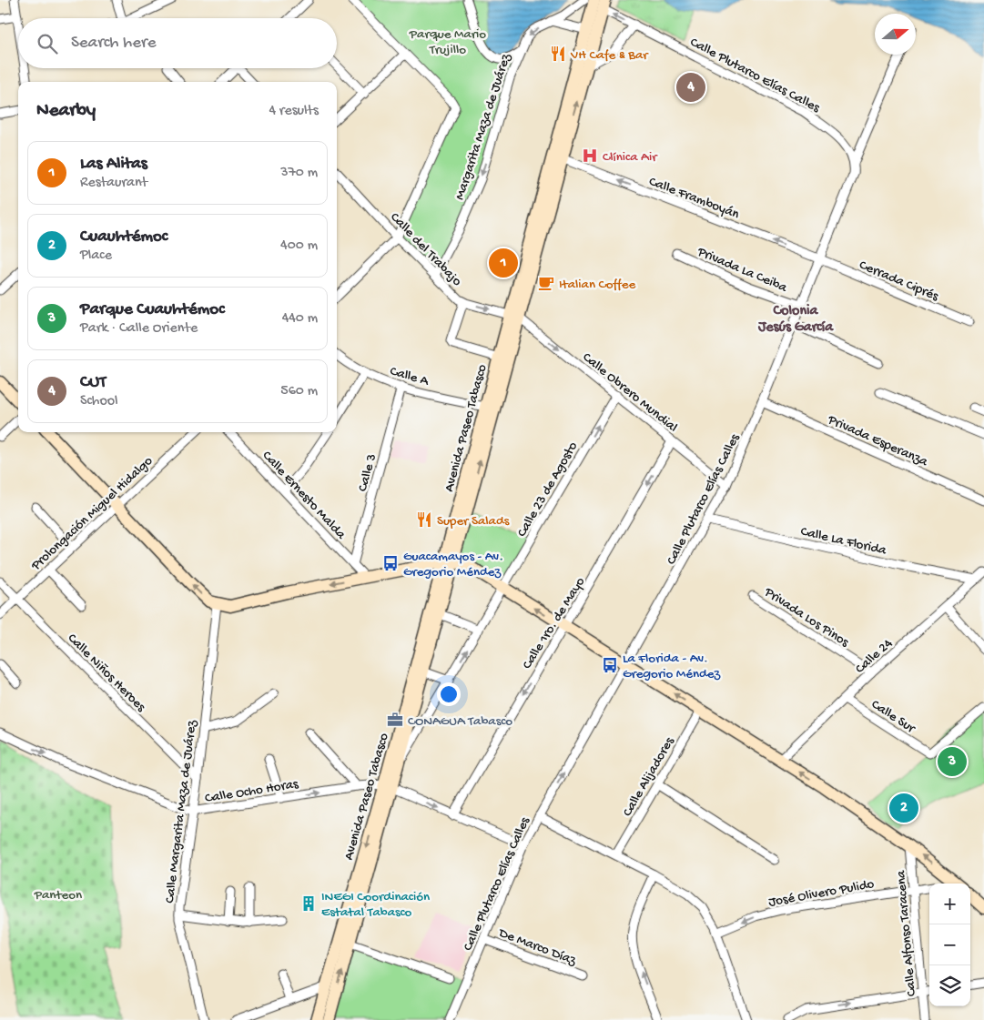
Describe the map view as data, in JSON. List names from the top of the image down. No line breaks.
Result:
{"streets":{"main road":["Avenida Paseo Tabasco"],"street":["Calle Plutarco Elías Calles","Margarita Maza de Juárez","Calle Framboyán","Calle del Trabajo","Privada La Ceiba","Cerrada Ciprés","Calle A","Calle Obrero Mundial","Privada Esperanza","Calle 3","Calle 23 de Agosto","Calle Ernesto Malda","Prolongación Miguel Hidalgo","Calle La Florida","Privada Los Pinos","Calle 1ro. de Mayo","Calle 24","Calle Niños Heroes","Calle Sur","Calle Alijadores","Calle Ocho Horas","Calle Margarita Maza de Juárez","José Olivero Pulido","Calle Alfonso Taracena","De Marco Díaz"]},"crossings":[["Calle Plutarco Elías Calles","Calle Framboyán"],["Calle Plutarco Elías Calles","Privada La Ceiba"],["Calle Plutarco Elías Calles","Cerrada Ciprés"],["Calle Plutarco Elías Calles","Calle Obrero Mundial"],["Calle Plutarco Elías Calles","Avenida Paseo Tabasco"],["Calle Plutarco Elías Calles","Privada Esperanza"],["Calle Plutarco Elías Calles","Calle La Florida"],["Calle Plutarco Elías Calles","Calle Ocho Horas"],["Calle Plutarco Elías Calles","De Marco Díaz"],["Margarita Maza de Juárez","Calle del Trabajo"],["Calle Framboyán","Cerrada Ciprés"],["Calle Framboyán","Avenida Paseo Tabasco"],["Calle del Trabajo","Calle Obrero Mundial"],["Calle del Trabajo","Avenida Paseo Tabasco"],["Calle A","Avenida Paseo Tabasco"],["Calle A","Calle 3"],["Calle Obrero Mundial","Avenida Paseo Tabasco"],["Calle Obrero Mundial","Calle 23 de Agosto"],["Calle Obrero Mundial","Calle 1ro. de Mayo"],["Avenida Paseo Tabasco","Calle 23 de Agosto"],["Avenida Paseo Tabasco","Calle Ocho Horas"],["Calle 3","Calle Ernesto Malda"],["Prolongación Miguel Hidalgo","Calle Niños Heroes"],["Calle La Florida","Calle 24"],["Privada Los Pinos","Calle 24"],["Calle 1ro. de Mayo","Calle Ocho Horas"],["Calle 24","Calle Sur"],["Calle Niños Heroes","Calle Margarita Maza de Juárez"],["Calle Ocho Horas","Calle Margarita Maza de Juárez"],["José Olivero Pulido","Calle Alfonso Taracena"]],"one_way":["Margarita Maza de Juárez","Calle Framboyán","Calle Obrero Mundial","Calle 23 de Agosto","Calle 1ro. de Mayo","Calle Ocho Horas","José Olivero Pulido"],"districts":["Colonia Jesús García"],"parks":["Parque Mario Trujillo","Panteon"],"places":{"restaurant":["VH Cafe & Bar","Super Salads"],"hospital":["Clínica Air"],"cafe":["Italian Coffee"],"bus stop":["Guacamayos - Av. Gregorio Méndez","La Florida - Av. Gregorio Méndez"],"office":["CONAGUA Tabasco"],"building":["INEGI Coordinación Estatal Tabasco"]},"north":"right","page":{"search":"Search here","pins":["4","1","3","2"],"heading":["Nearby","4 results"],"list":[{"mark":"1","name":"Las Alitas","note":"Restaurant","value":"370 m"},{"mark":"2","name":"Cuauhtémoc","note":"Place","value":"400 m"},{"mark":"3","name":"Parque Cuauhtémoc","note":"Park · Calle Oriente","value":"440 m"},{"mark":"4","name":"CUT","note":"School","value":"560 m"}],"map_buttons":["+","−"]}}
